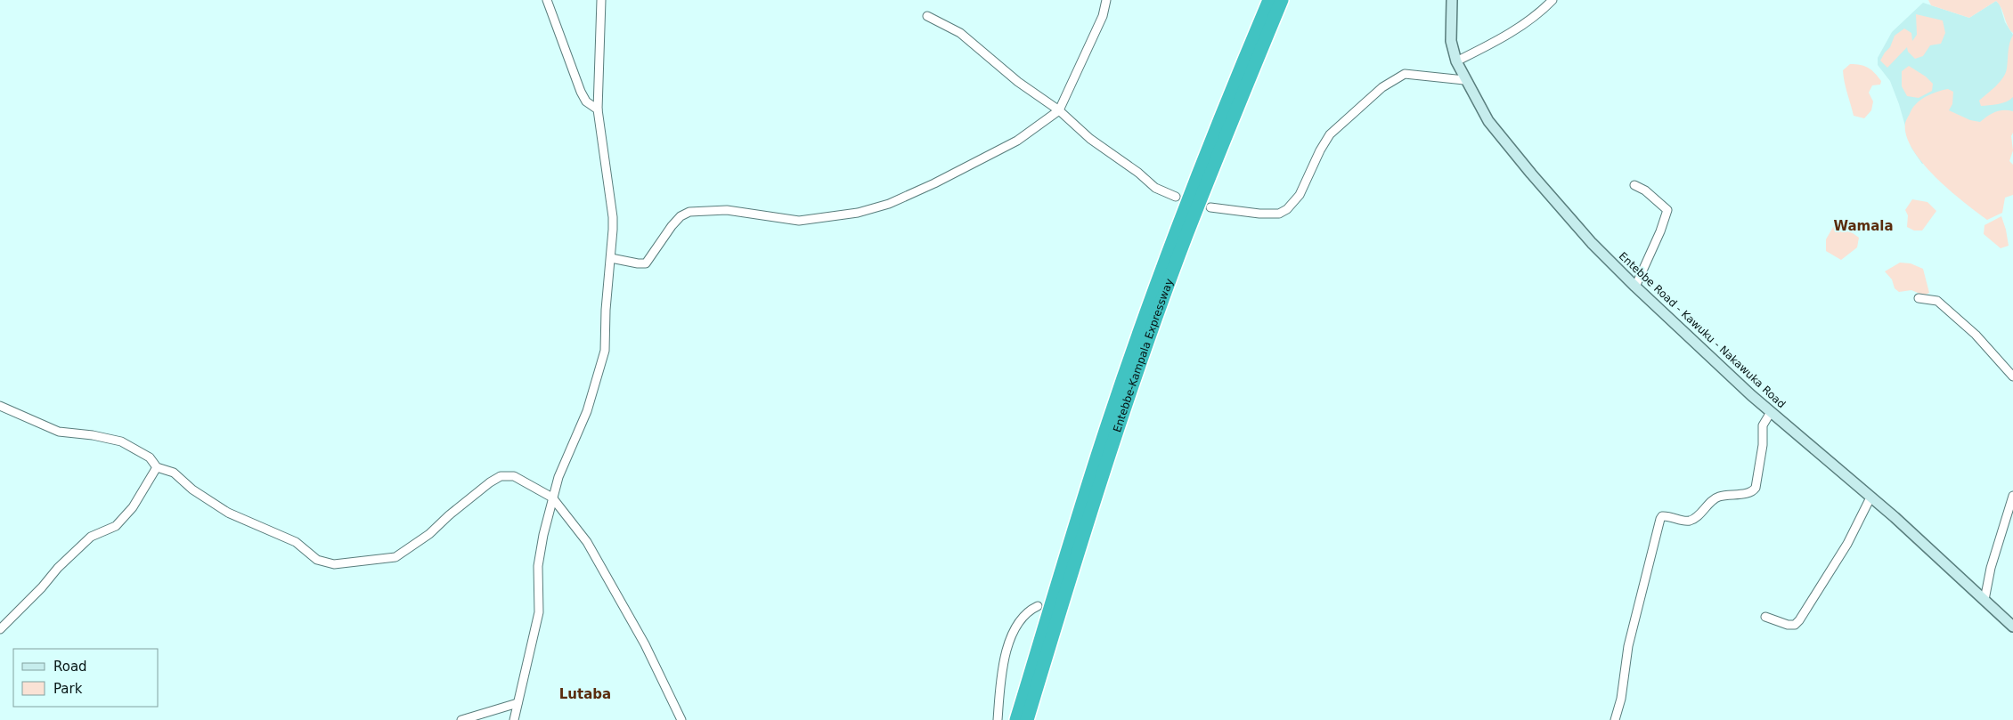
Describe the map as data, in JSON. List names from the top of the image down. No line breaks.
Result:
{"streets":{"highway":["Entebbe-Kampala Expressway"],"main road":["Entebbe Road - Kawuku - Nakawuka Road"]},"districts":["Wamala","Lutaba"],"legend":["Road","Park"]}
